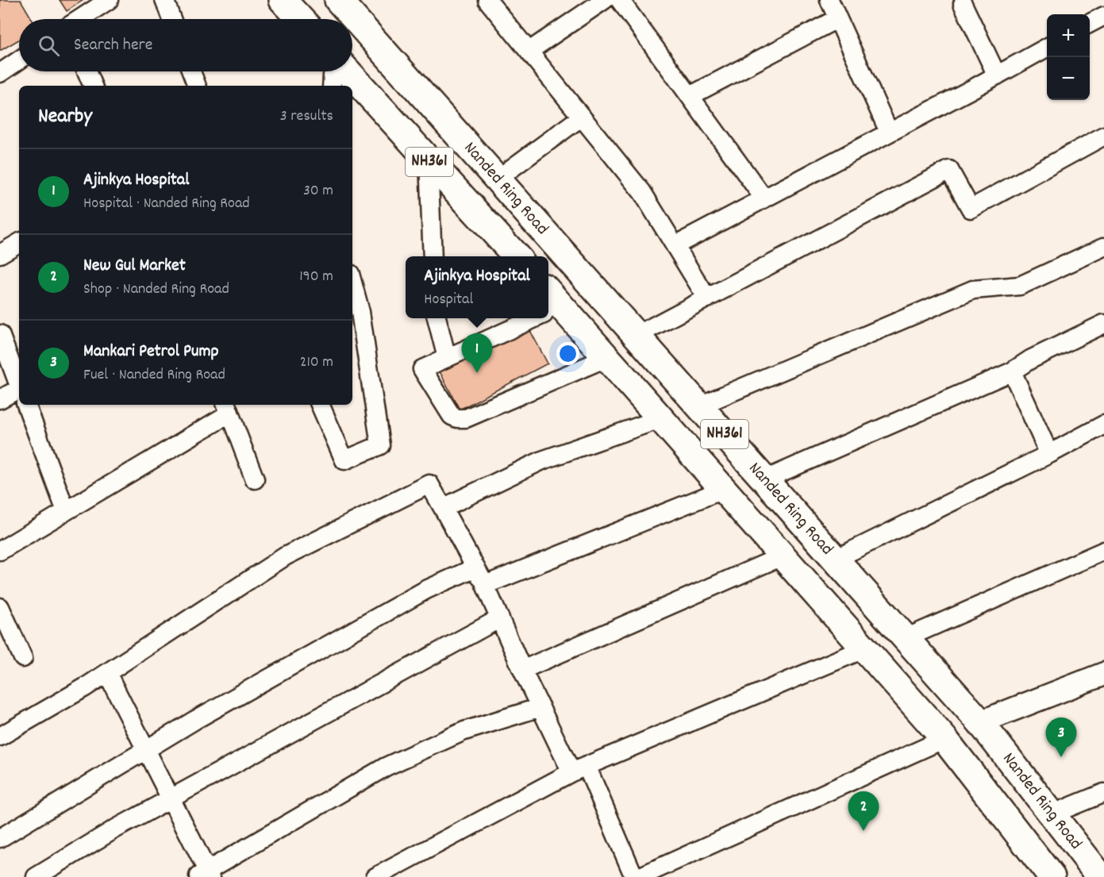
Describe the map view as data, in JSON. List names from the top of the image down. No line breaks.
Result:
{"streets":{"highway":["NH361","Nanded Ring Road"]},"page":{"map_buttons":["+","−"],"search":"Search here","heading":["Nearby","3 results"],"list":[{"mark":"1","name":"Ajinkya Hospital","note":"Hospital · Nanded Ring Road","value":"30 m"},{"mark":"2","name":"New Gul Market","note":"Shop · Nanded Ring Road","value":"190 m"},{"mark":"3","name":"Mankari Petrol Pump","note":"Fuel · Nanded Ring Road","value":"210 m"}],"popup":["Ajinkya Hospital","Hospital"],"pins":["1","3","2"]}}
